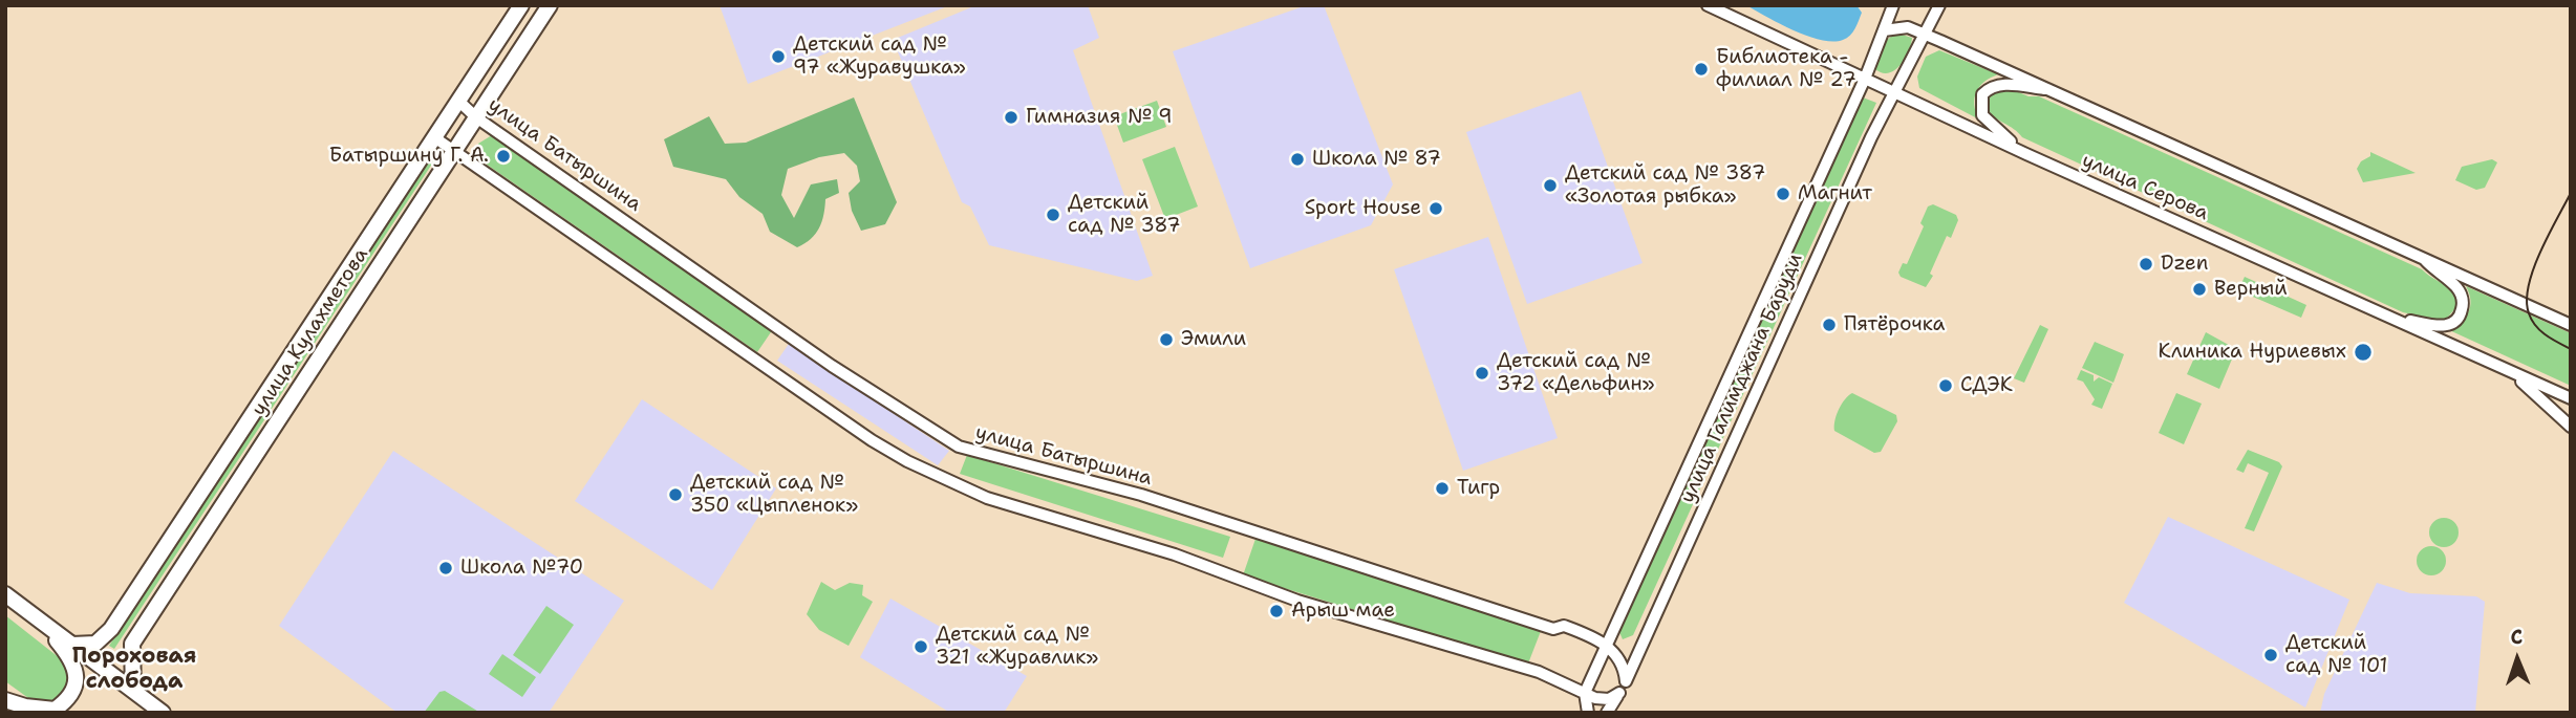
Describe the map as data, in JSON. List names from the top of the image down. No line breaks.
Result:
{"streets":{"main road":["улица Кулахметова"],"street":["улица Батыршина","улица Серова","улица Галимджана Баруди"]},"crossings":[["улица Батыршина","улица Кулахметова"],["улица Батыршина","улица Галимджана Баруди"],["улица Серова","улица Галимджана Баруди"]],"districts":["Пороховая слобода"],"places":["Детский сад № 97 «Журавушка»","Библиотека - филиал № 27","Гимназия № 9","Батыршину Г. А.","Школа № 87","Детский сад № 387 «Золотая рыбка»","Магнит","Sport House","Детский сад № 387","Dzen","Верный","Пятёрочка","Эмили","Клиника Нуриевых","Детский сад № 372 «Дельфин»","СДЭК","Тигр","Детский сад № 350 «Цыпленок»","Школа №70","Арыш мае","Детский сад № 321 «Журавлик»","Детский сад № 101"],"north":"top"}
